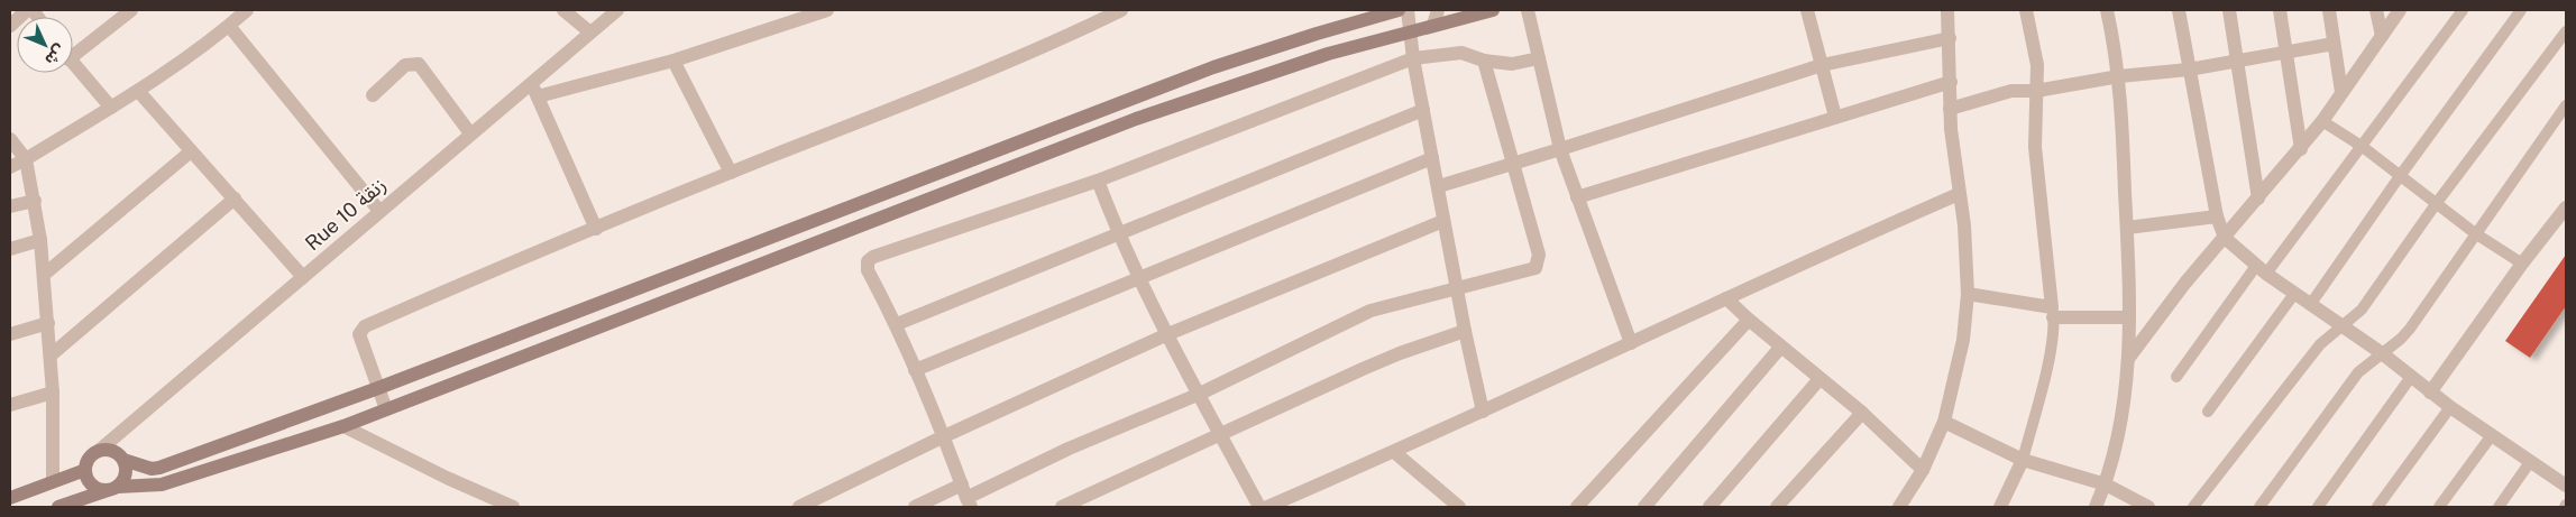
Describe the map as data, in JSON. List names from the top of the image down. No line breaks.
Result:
{"streets":{"street":["Rue 10 زنقة"]},"north":"bottom right"}
